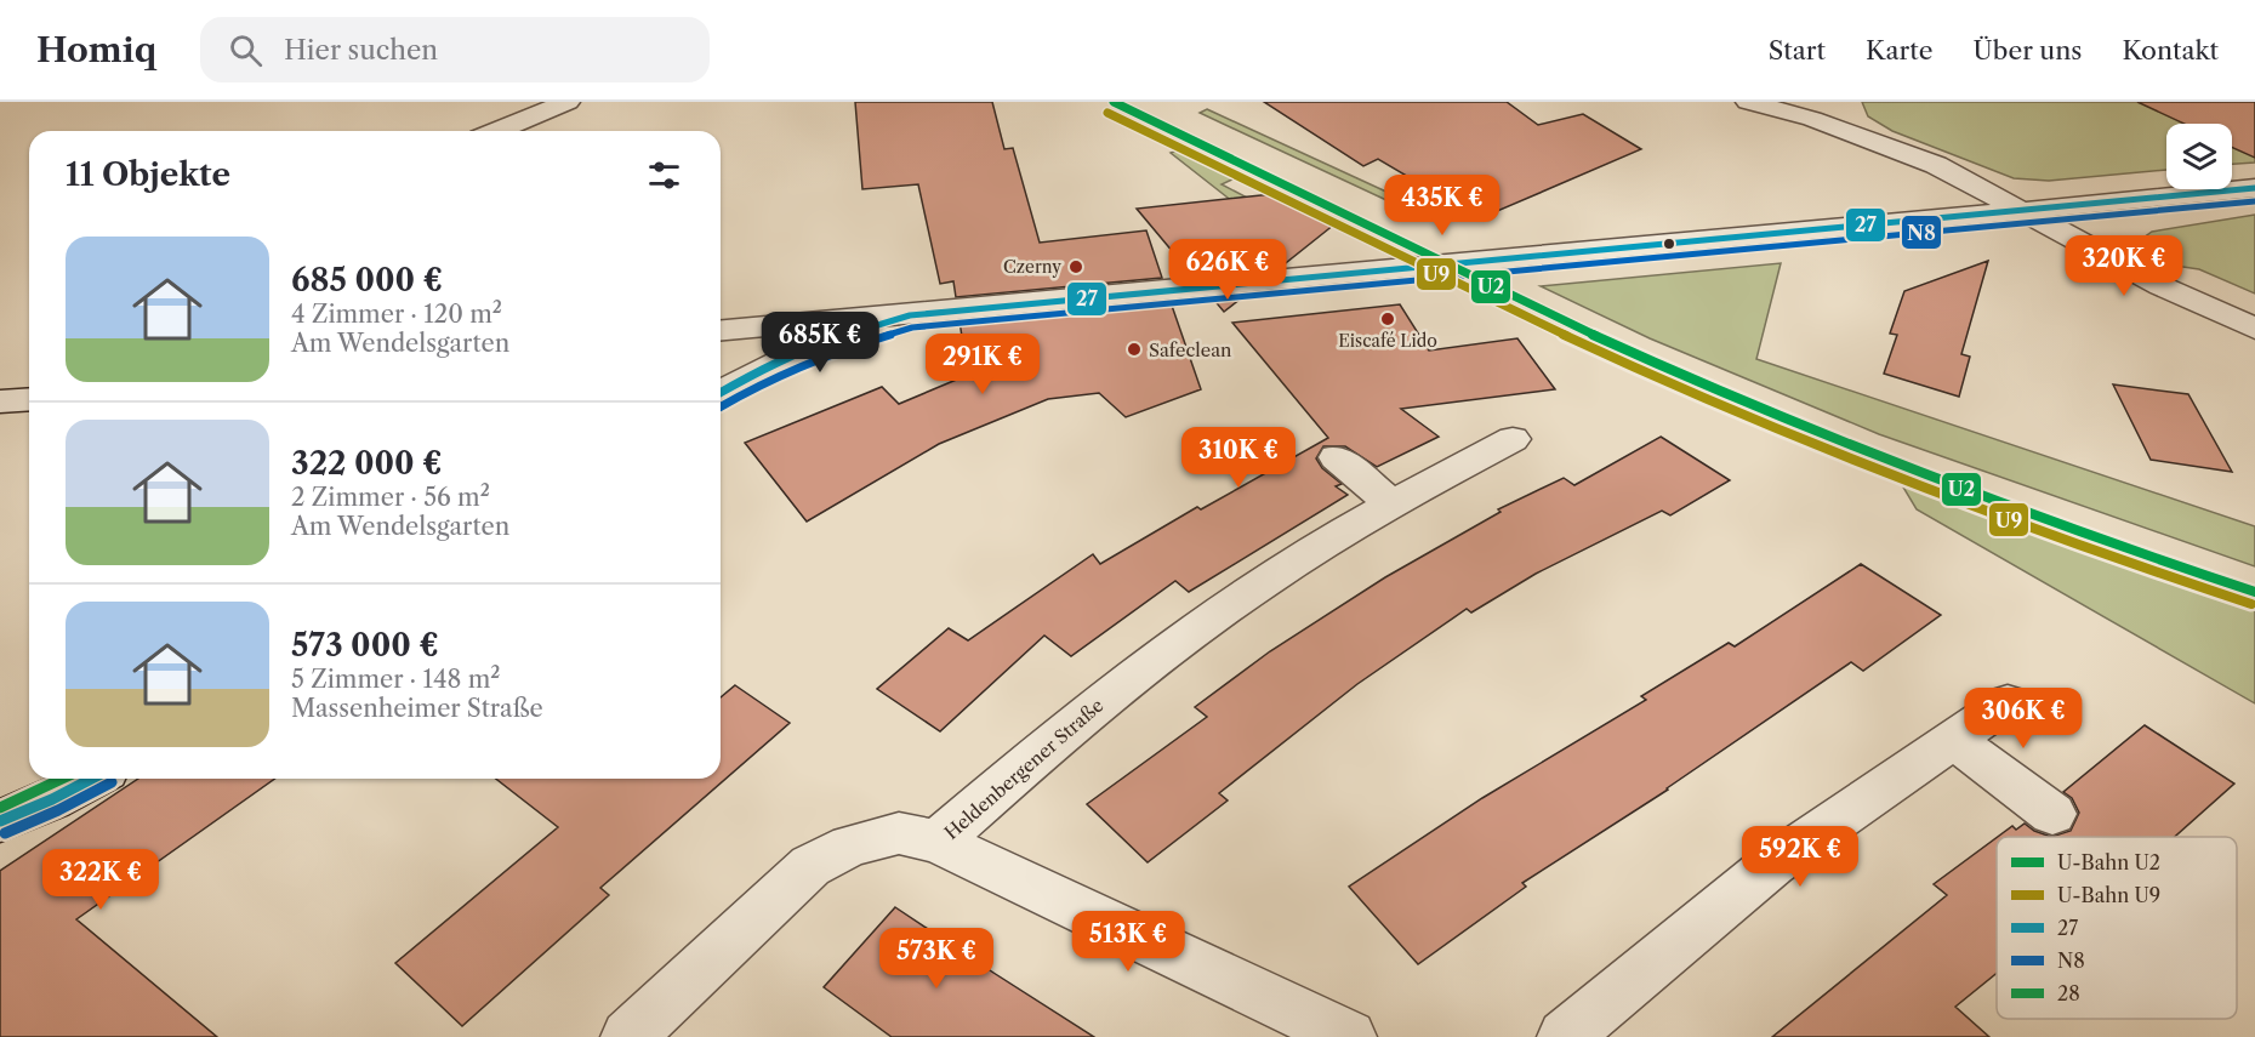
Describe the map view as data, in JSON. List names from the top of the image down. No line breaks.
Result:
{"streets":{"street":["Heldenbergener Straße"]},"places":["Czerny","Eiscafé Lido","Safeclean"],"lines":["metro line U2","metro line U9","transit line 27","transit line N8","transit line 28"],"legend":["U-Bahn U2","U-Bahn U9","27","N8","28"],"page":{"header":"Homiq","search":"Hier suchen","nav":["Start","Karte","Über uns","Kontakt"],"heading":"11 Objekte","price":["435K €","320K €","626K €","685K €","291K €","310K €","306K €","592K €","322K €","513K €","573K €"],"list":[{"name":"685 000 €","note":"4 Zimmer · 120 m² · Am Wendelsgarten"},{"name":"322 000 €","note":"2 Zimmer · 56 m² · Am Wendelsgarten"},{"name":"573 000 €","note":"5 Zimmer · 148 m² · Massenheimer Straße"}]}}
